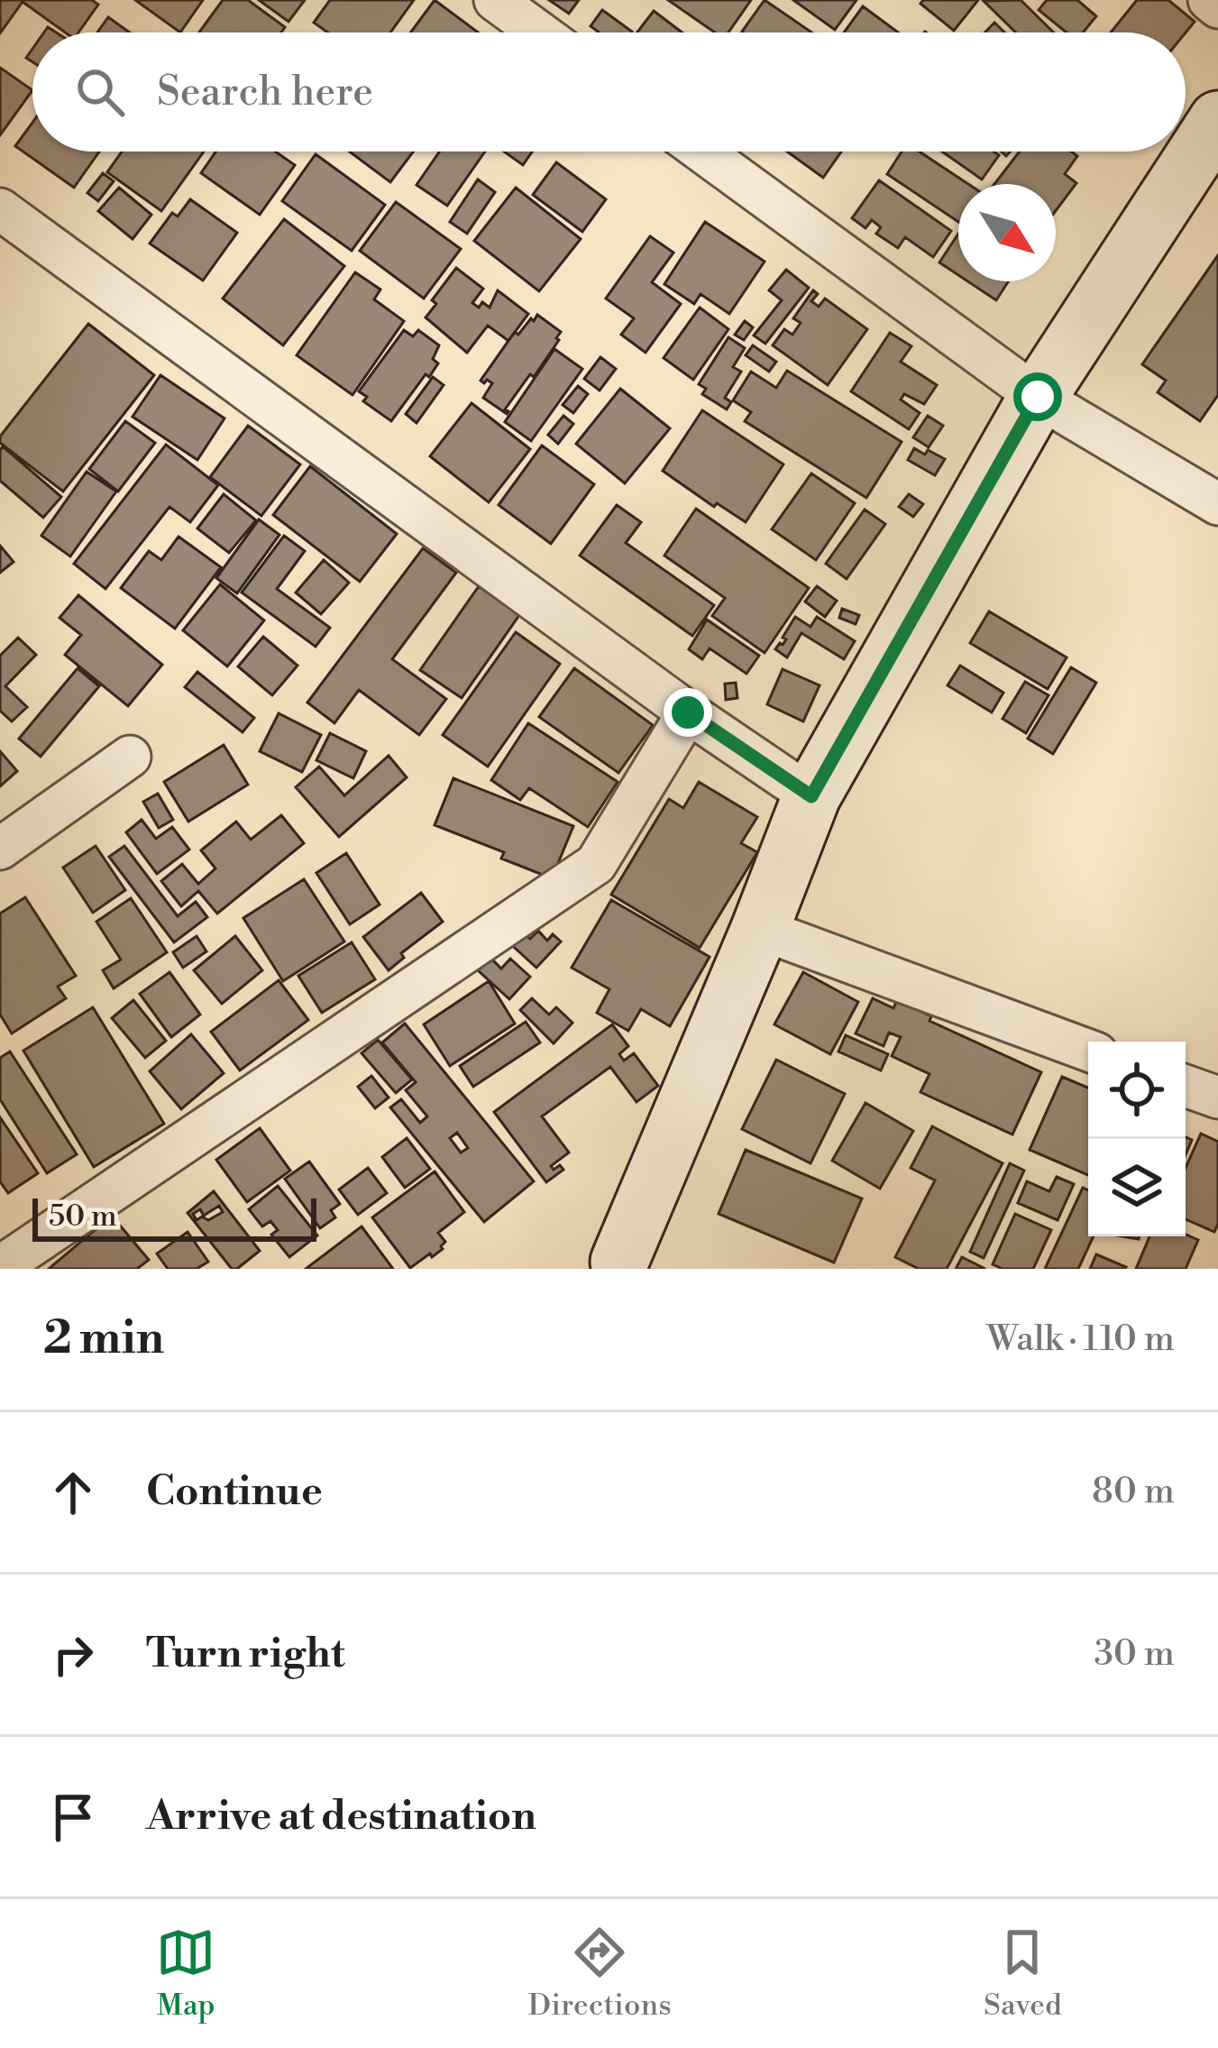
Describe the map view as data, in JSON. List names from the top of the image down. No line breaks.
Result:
{"scale_bar":"50 m","north":"bottom right","page":{"search":"Search here","scale":"50 m","heading":["2 min","Walk · 110 m"],"list":[["Continue","80 m"],["Turn right","30 m"],"Arrive at destination"],"nav":["Map","Directions","Saved"]}}
